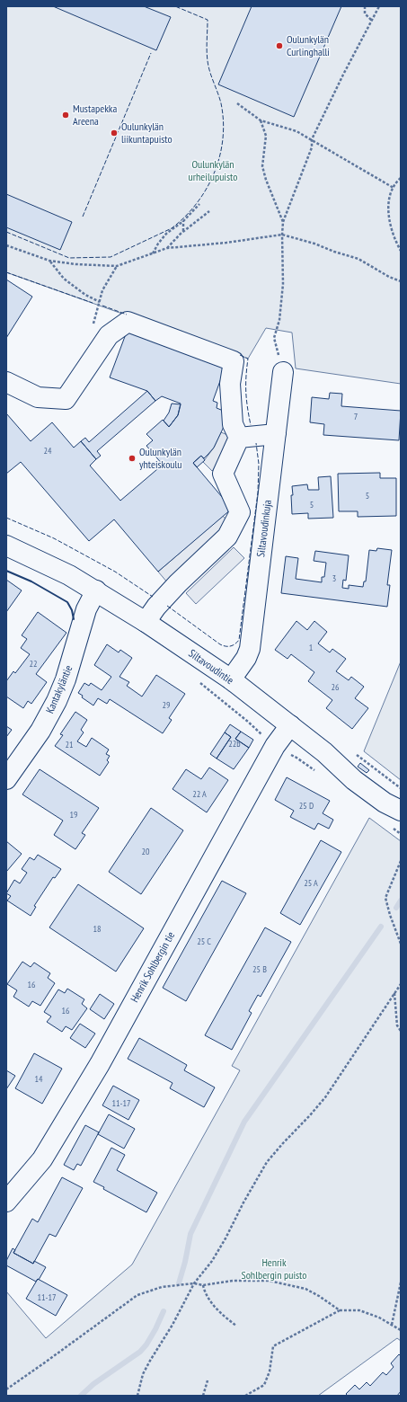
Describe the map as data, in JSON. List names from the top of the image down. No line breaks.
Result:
{"streets":{"street":["Siltavoudinkuja","Siltavoudintie","Kantakyläntie","Henrik Sohlbergin tie"]},"crossings":[["Siltavoudinkuja","Siltavoudintie"],["Siltavoudintie","Kantakyläntie"],["Siltavoudintie","Henrik Sohlbergin tie"]],"parks":["Oulunkylän urheilupuisto","Henrik Sohlbergin puisto"],"places":["Oulunkylän Curlinghalli","Mustapekka Areena","Oulunkylän liikuntapuisto","Oulunkylän yhteiskoulu"],"house_numbers":["7","24","5","5","3","1","22","26","29","22b","21","22 A","25 D","19","20","25 A","18","25 C","25 B","16","16","14","11-17","11-17"]}
